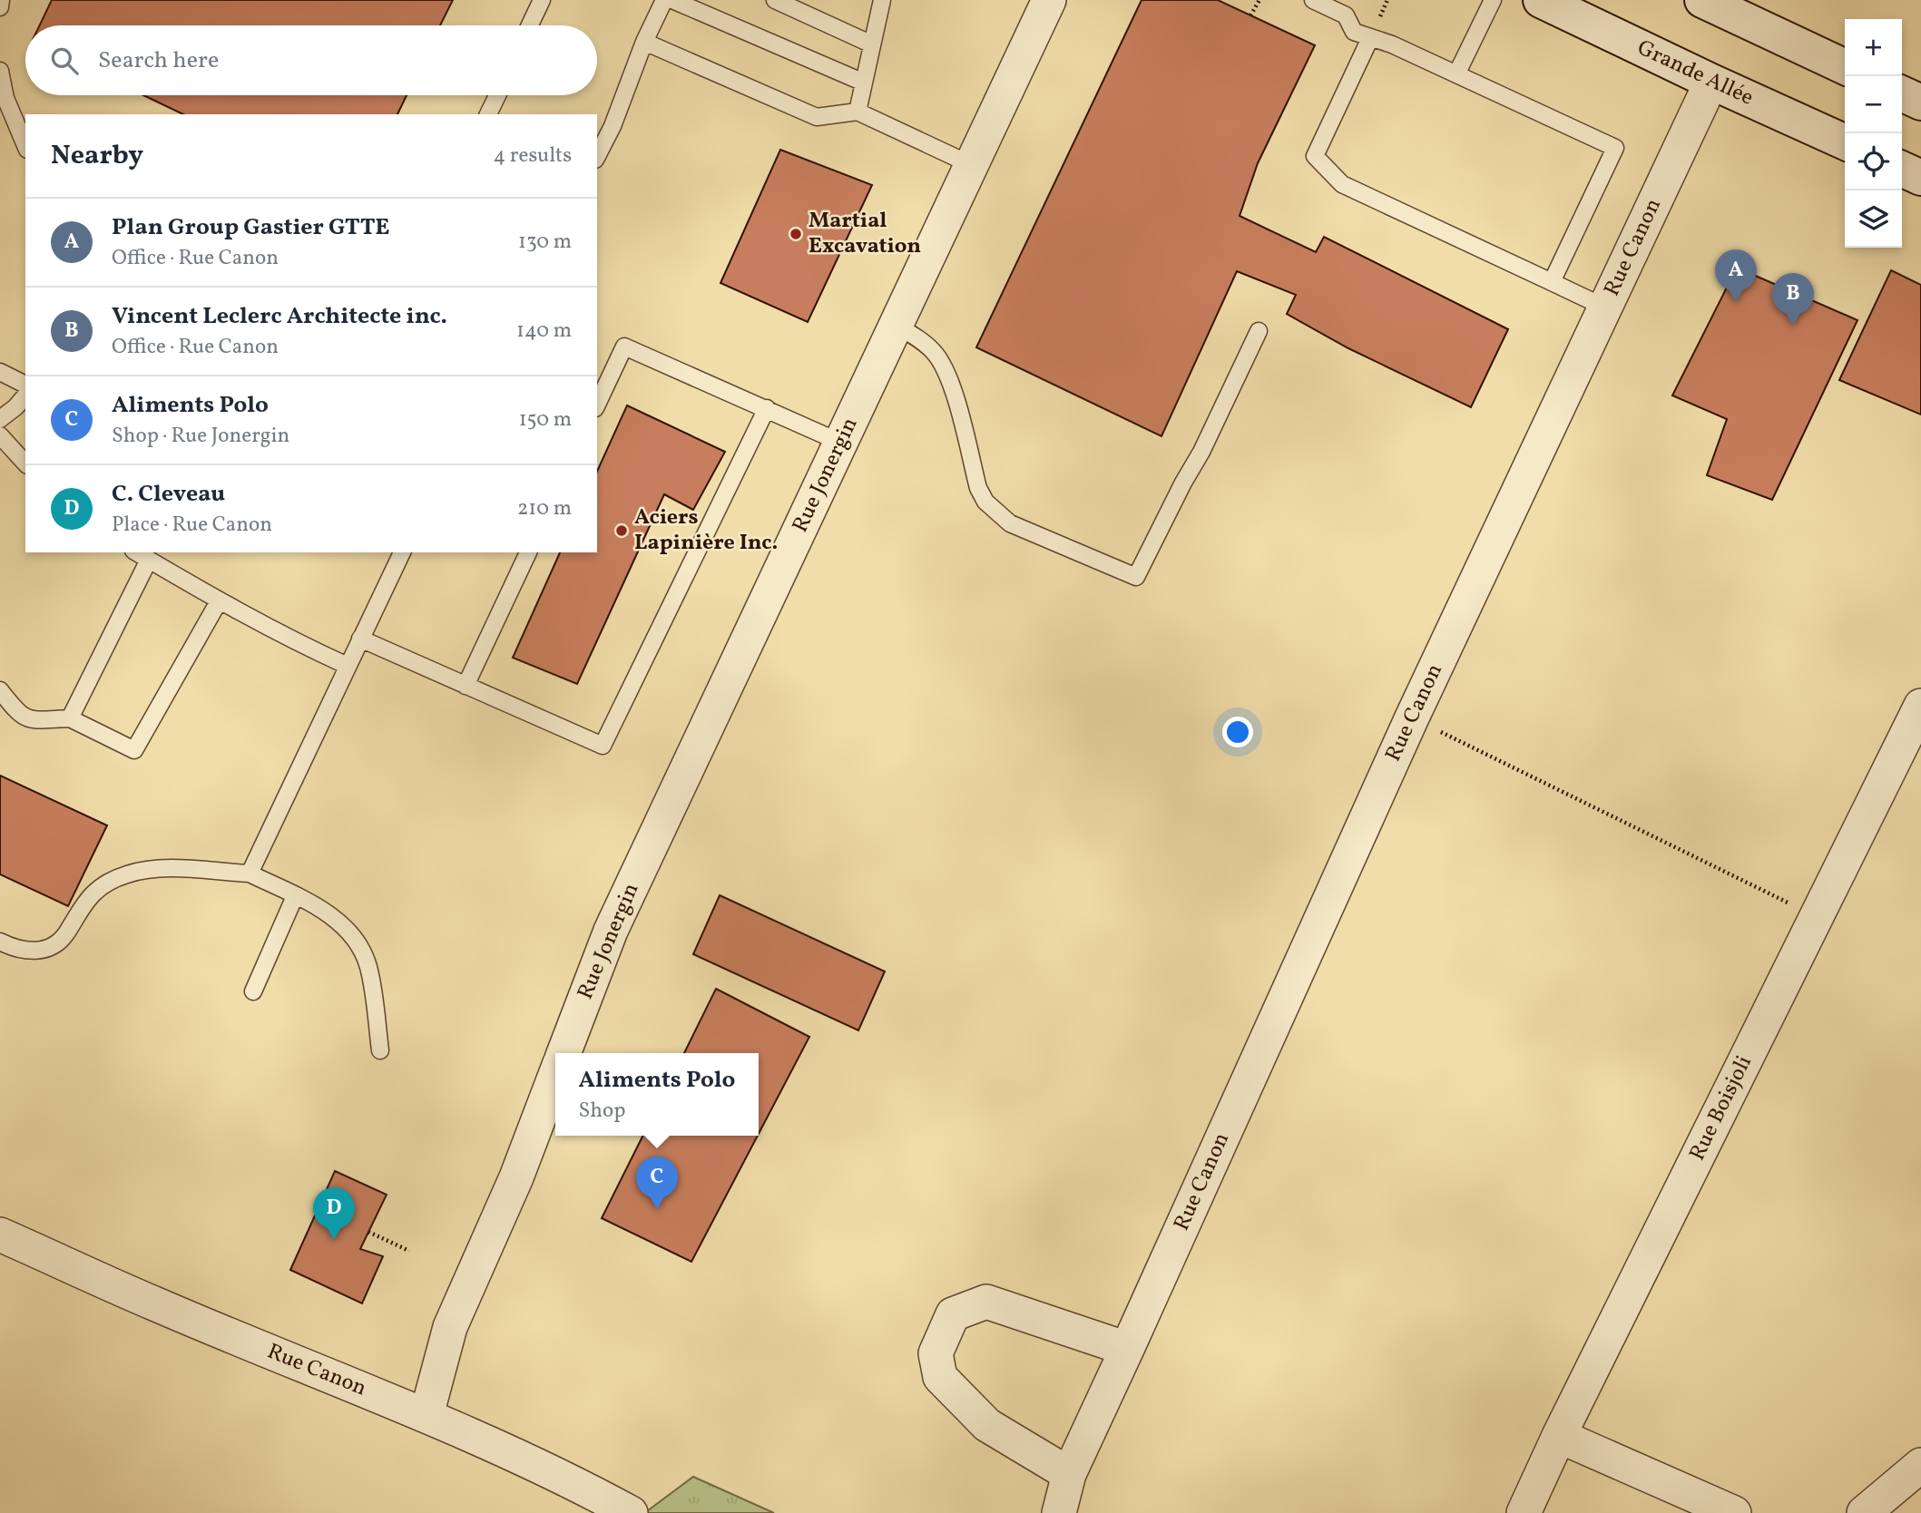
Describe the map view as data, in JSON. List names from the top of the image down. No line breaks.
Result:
{"streets":{"main road":["Grande Allée"],"street":["Rue Canon","Rue Jonergin","Rue Boisjoli"]},"crossings":[["Grande Allée","Rue Canon"]],"places":["Martial Excavation","Aciers Lapinière Inc."],"page":{"map_buttons":["+","−"],"search":"Search here","heading":["Nearby","4 results"],"list":[{"mark":"A","name":"Plan Group Gastier GTTE","note":"Office · Rue Canon","value":"130 m"},{"mark":"B","name":"Vincent Leclerc Architecte inc.","note":"Office · Rue Canon","value":"140 m"},{"mark":"C","name":"Aliments Polo","note":"Shop · Rue Jonergin","value":"150 m"},{"mark":"D","name":"C. Cleveau","note":"Place · Rue Canon","value":"210 m"}],"pins":["A","B","C","D"],"popup":["Aliments Polo","Shop"]}}
